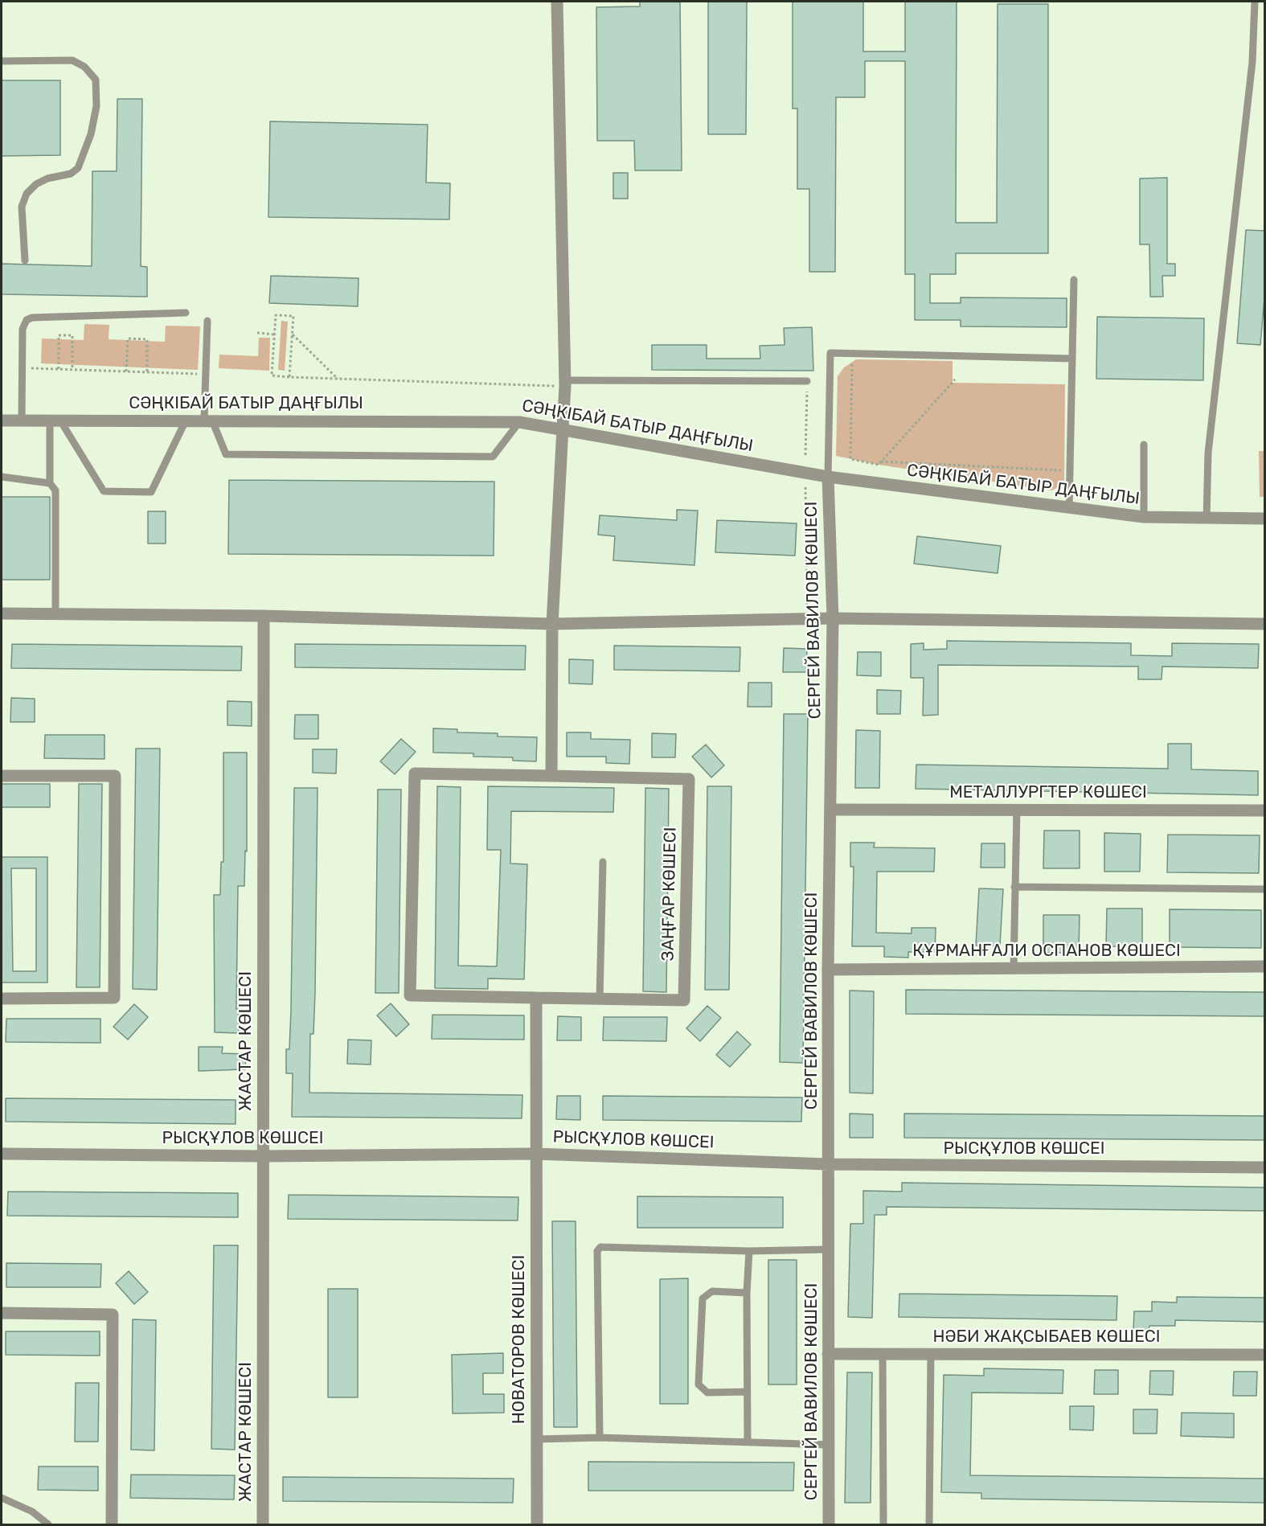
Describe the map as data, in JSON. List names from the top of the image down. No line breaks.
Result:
{"streets":{"street":["СӘҢКІБАЙ БАТЫР ДАҢҒЫЛЫ","СЕРГЕЙ ВАВИЛОВ КӨШЕСІ","МЕТАЛЛУРГТЕР КӨШЕСІ","ЗАҢҒАР КӨШЕСІ","ҚҰРМАНҒАЛИ ОСПАНОВ КӨШЕСІ","ЖАСТАР КӨШЕСІ","РЫСҚҰЛОВ КӨШСЕІ","НӘБИ ЖАҚСЫБАЕВ КӨШЕСІ","НОВАТОРОВ КӨШЕСІ"]},"crossings":[["СӘҢКІБАЙ БАТЫР ДАҢҒЫЛЫ","СЕРГЕЙ ВАВИЛОВ КӨШЕСІ"],["СЕРГЕЙ ВАВИЛОВ КӨШЕСІ","МЕТАЛЛУРГТЕР КӨШЕСІ"],["СЕРГЕЙ ВАВИЛОВ КӨШЕСІ","ҚҰРМАНҒАЛИ ОСПАНОВ КӨШЕСІ"],["СЕРГЕЙ ВАВИЛОВ КӨШЕСІ","РЫСҚҰЛОВ КӨШСЕІ"],["СЕРГЕЙ ВАВИЛОВ КӨШЕСІ","НӘБИ ЖАҚСЫБАЕВ КӨШЕСІ"],["ЖАСТАР КӨШЕСІ","РЫСҚҰЛОВ КӨШСЕІ"],["РЫСҚҰЛОВ КӨШСЕІ","НОВАТОРОВ КӨШЕСІ"]]}
